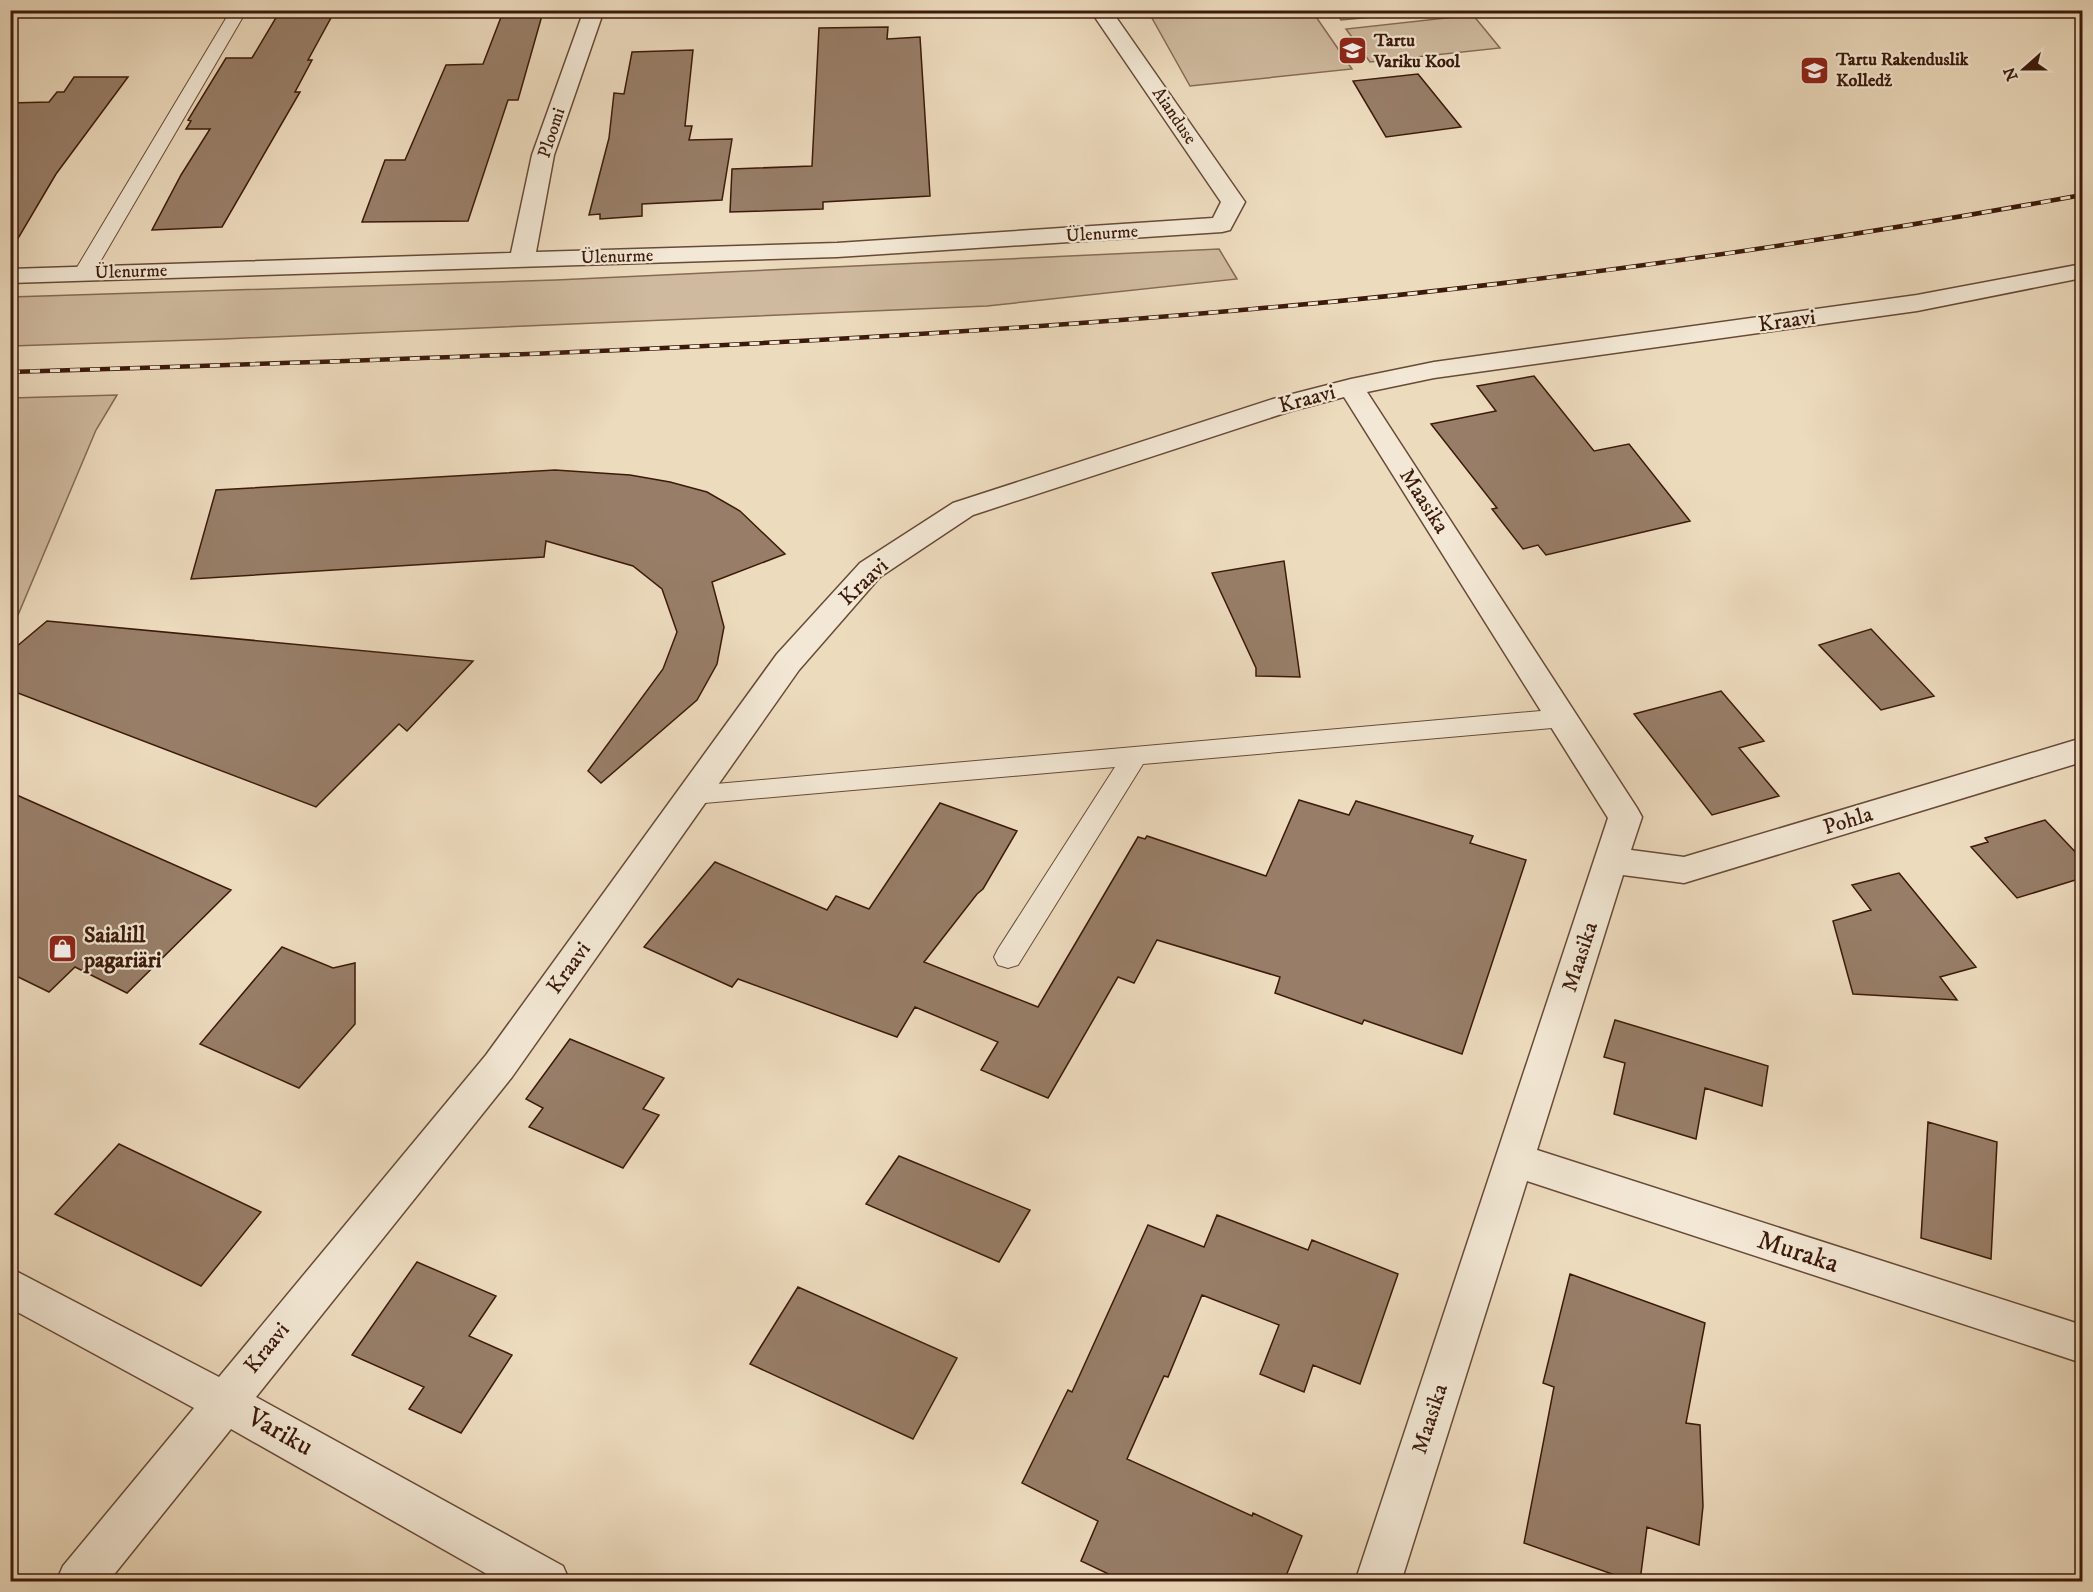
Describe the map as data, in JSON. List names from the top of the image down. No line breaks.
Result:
{"streets":{"street":["Aianduse","Ploomi","Ülenurme","Kraavi","Maasika","Pohla","Muraka","Variku"]},"crossings":[["Aianduse","Ülenurme"],["Ploomi","Ülenurme"],["Kraavi","Maasika"],["Kraavi","Variku"],["Maasika","Pohla"],["Maasika","Muraka"]],"places":{"school or university":["Tartu Variku Kool","Tartu Rakenduslik Kolledž"],"shop":["Saialill pagariäri"]},"north":"left"}
